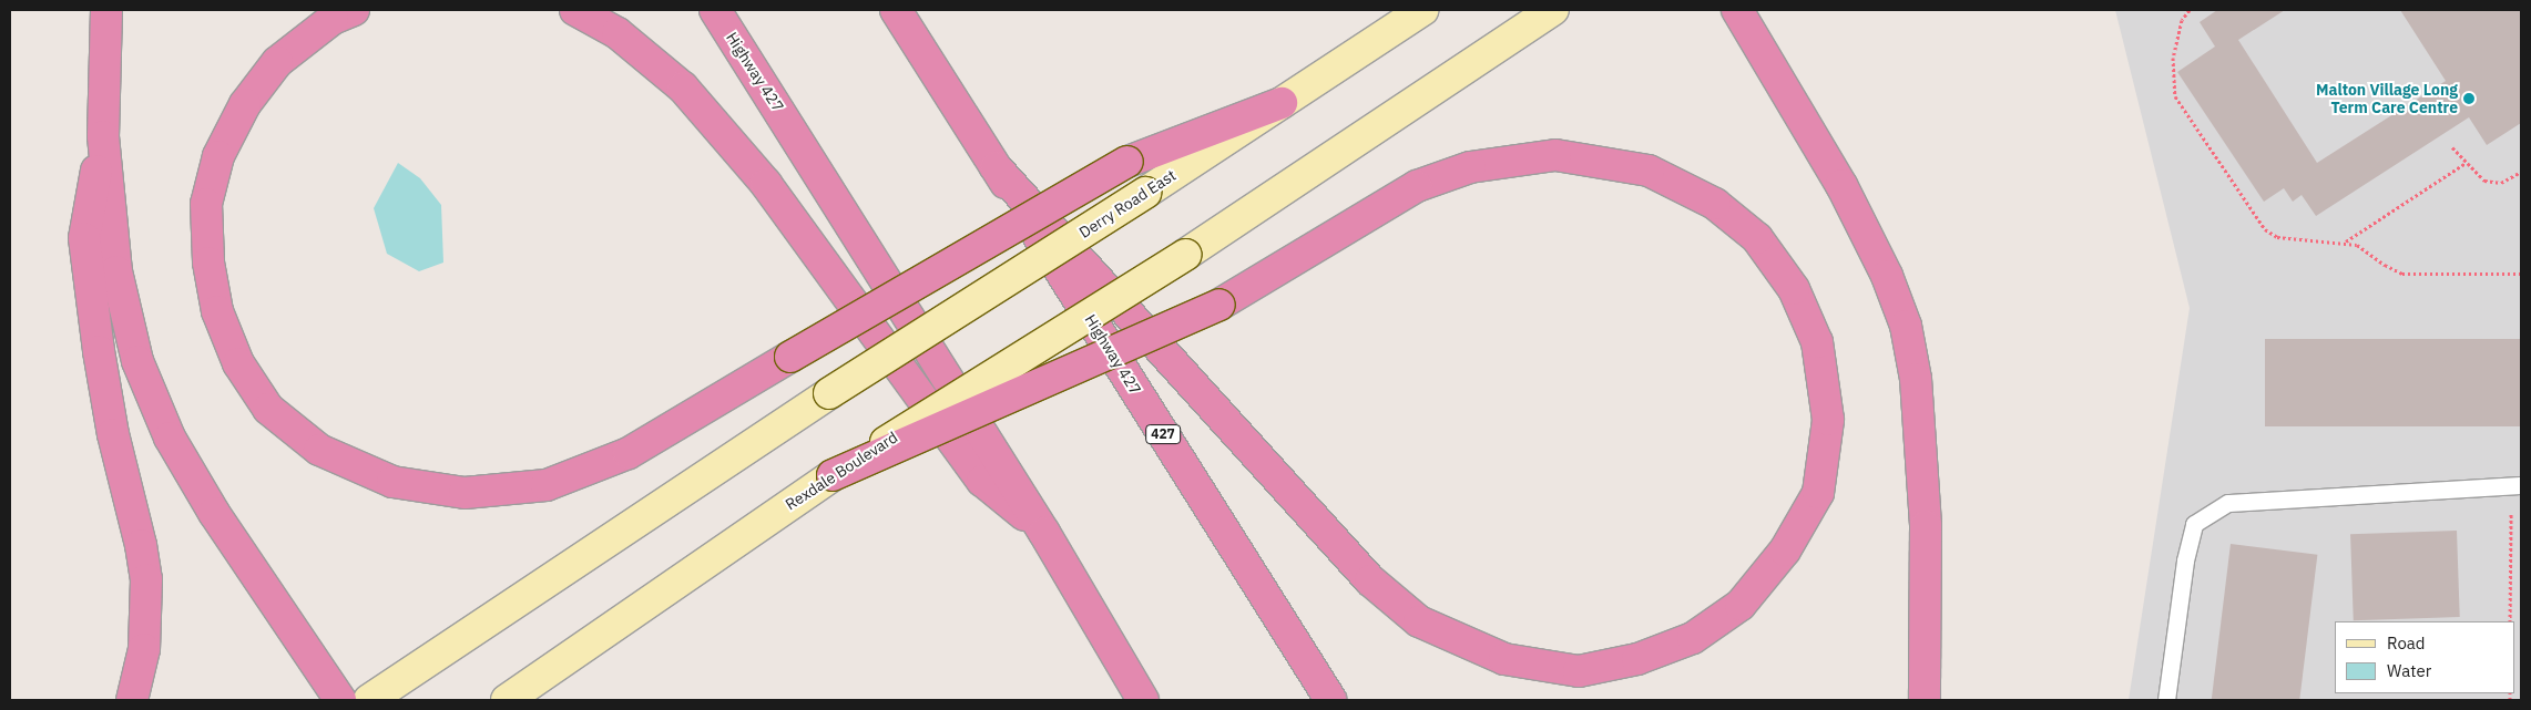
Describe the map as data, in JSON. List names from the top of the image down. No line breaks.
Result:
{"streets":{"highway":["Highway 427","427"],"main road":["Derry Road East","Rexdale Boulevard"]},"places":["Malton Village Long Term Care Centre"],"legend":["Road","Water"]}
